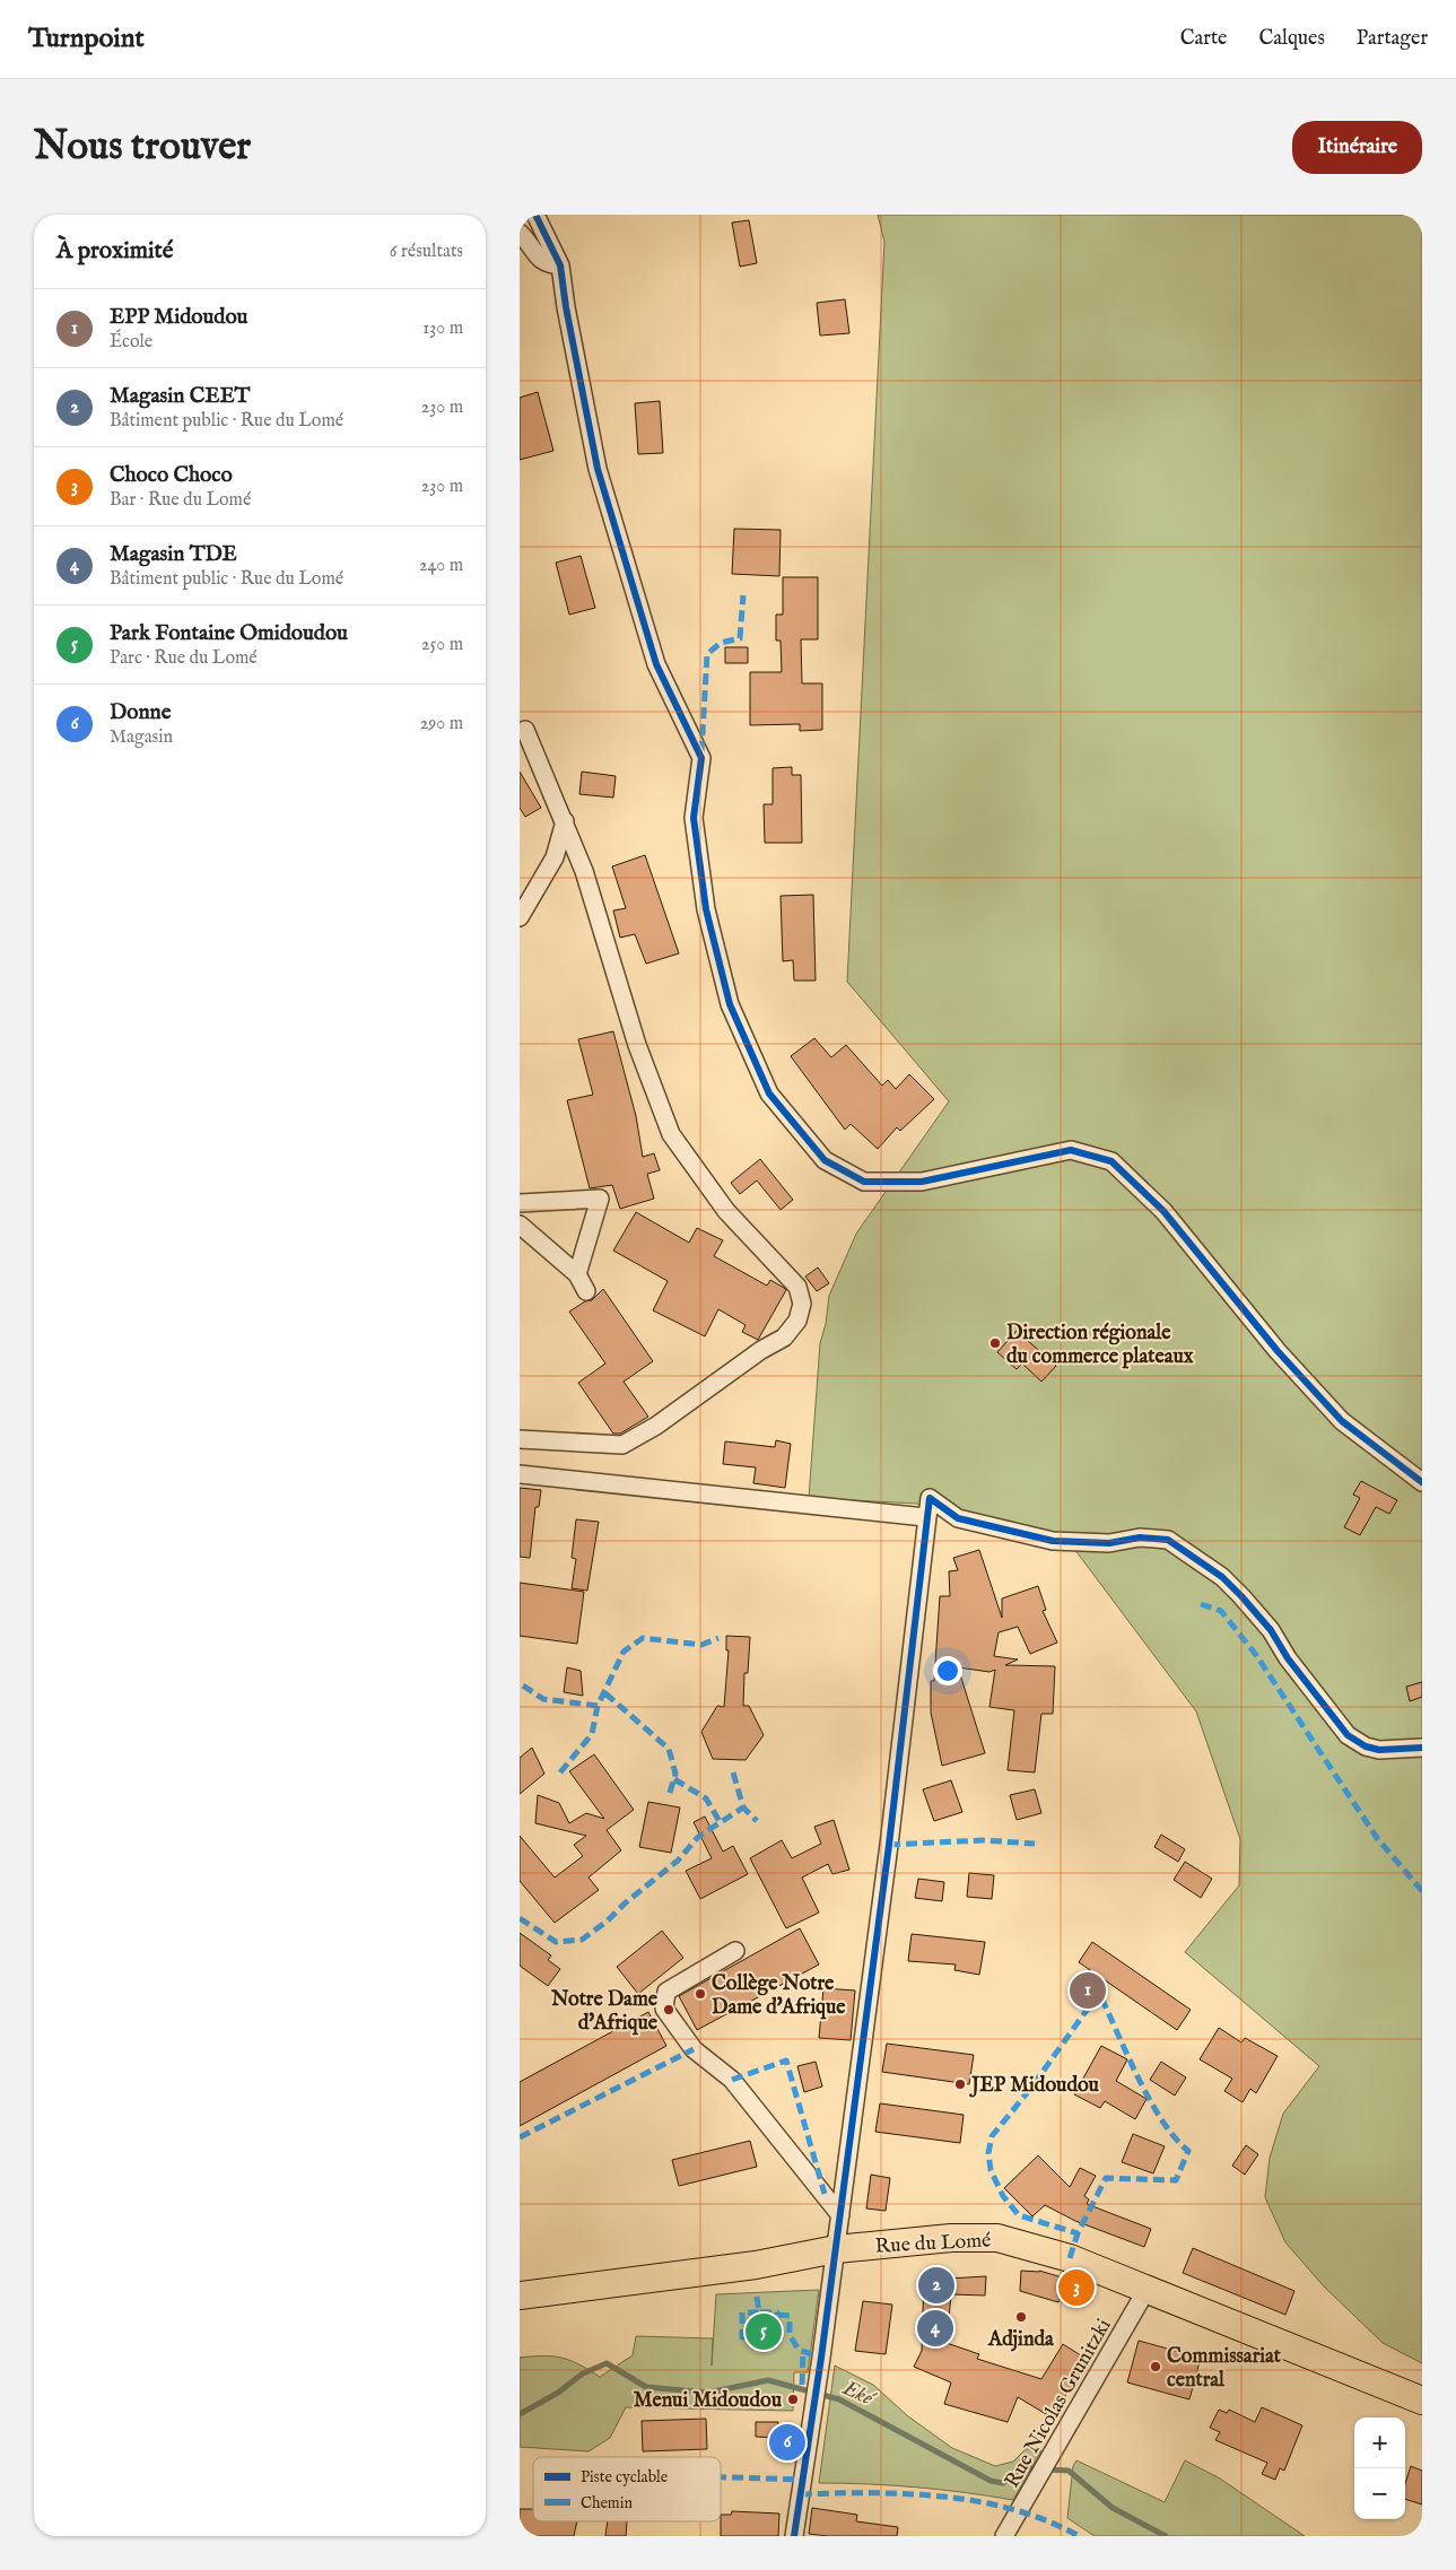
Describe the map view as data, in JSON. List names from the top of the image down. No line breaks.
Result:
{"streets":{"main road":["Rue du Lomé"],"street":["Rue Nicolas Grunitzki"]},"crossings":[["Rue du Lomé","Rue Nicolas Grunitzki"]],"water":["Eké"],"places":["Direction régionale du commerce plateaux","Collège Notre Dame d'Afrique","Notre Dame d'Afrique","JEP Midoudou","Adjinda","Commissariat central","Menui Midoudou"],"legend":["Piste cyclable","Chemin"],"page":{"header":"Turnpoint","nav":["Carte","Calques","Partager"],"buttons":"Itinéraire","title":"Nous trouver","heading":["À proximité","6 résultats"],"list":[{"mark":"1","name":"EPP Midoudou","note":"École","value":"130 m"},{"mark":"2","name":"Magasin CEET","note":"Bâtiment public · Rue du Lomé","value":"230 m"},{"mark":"3","name":"Choco Choco","note":"Bar · Rue du Lomé","value":"230 m"},{"mark":"4","name":"Magasin TDE","note":"Bâtiment public · Rue du Lomé","value":"240 m"},{"mark":"5","name":"Park Fontaine Omidoudou","note":"Parc · Rue du Lomé","value":"250 m"},{"mark":"6","name":"Donne","note":"Magasin","value":"290 m"}],"pins":["1","2","3","4","5","6"],"map_buttons":["+","−"]}}
